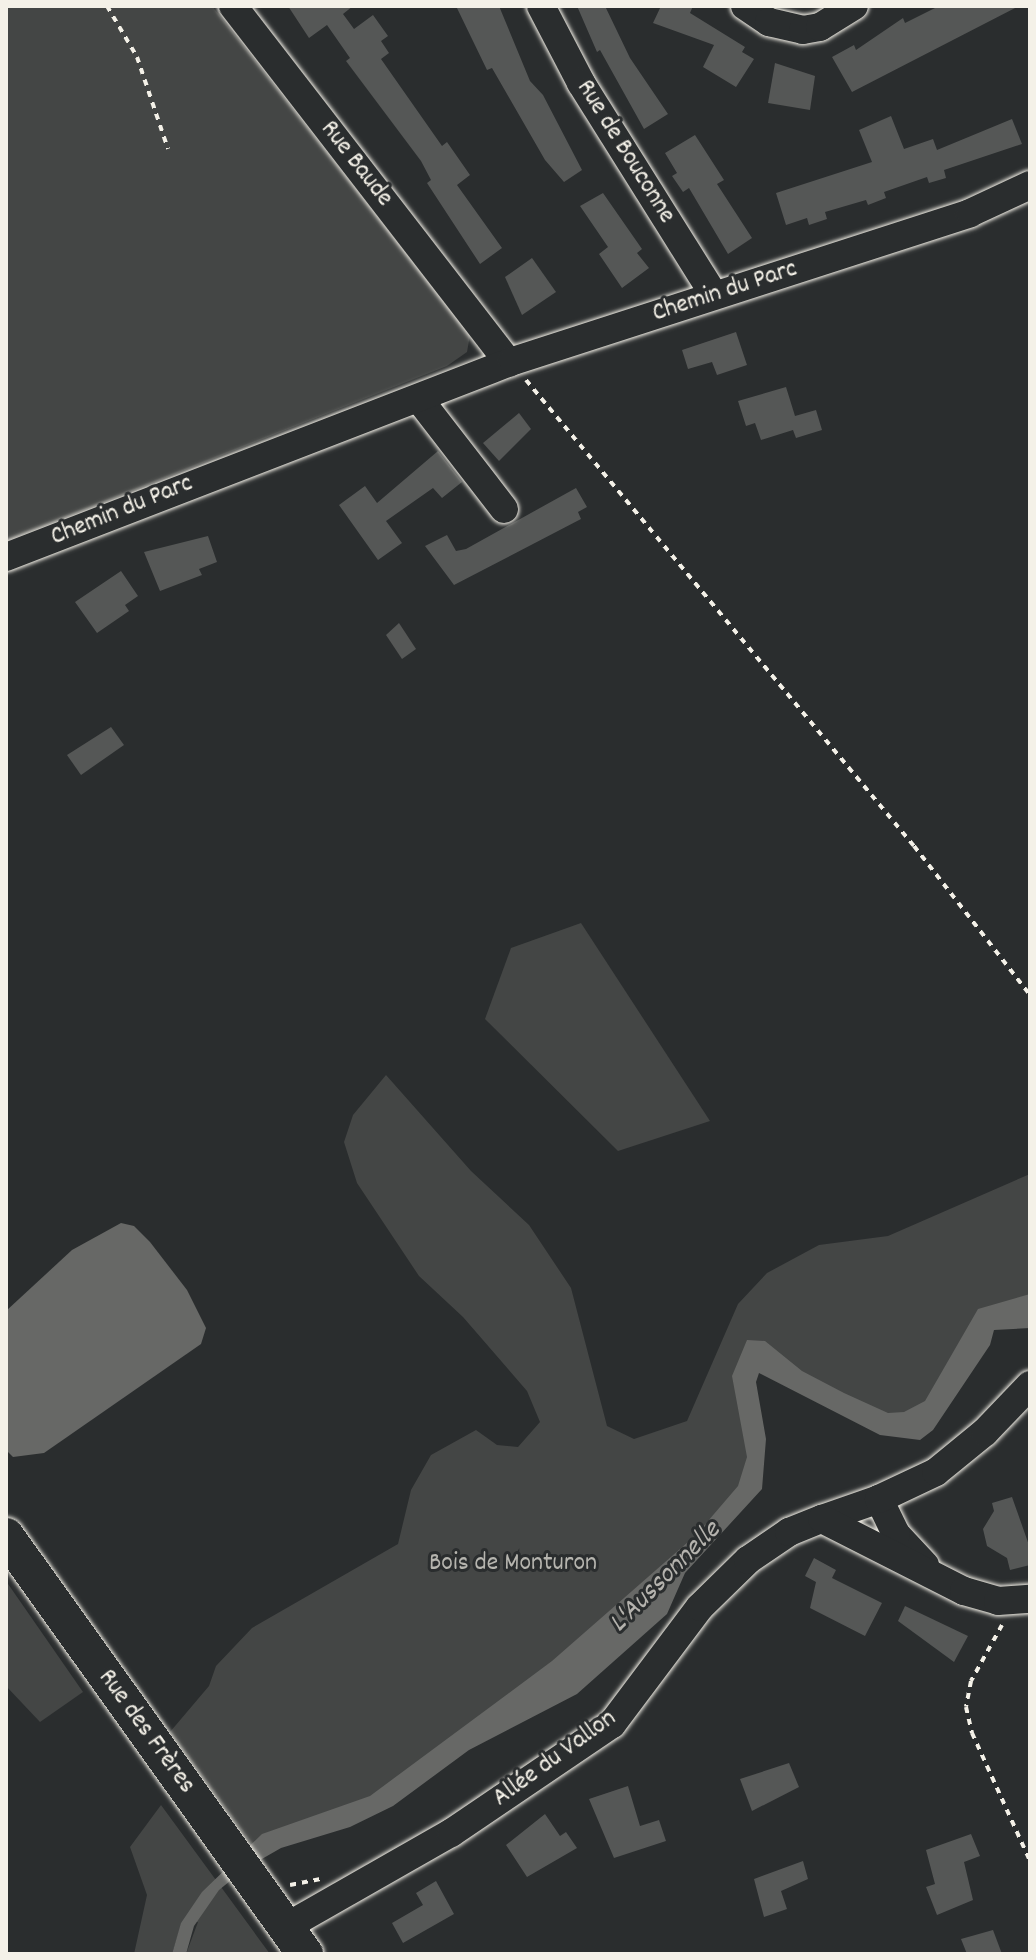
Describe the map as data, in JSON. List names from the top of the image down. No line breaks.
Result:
{"streets":{"main road":["Rue des Frères"],"street":["Rue de Bouconne","Rue Baude","Chemin du Parc","Allée du Vallon"]},"crossings":[["Rue de Bouconne","Chemin du Parc"],["Rue Baude","Chemin du Parc"],["Rue des Frères","Allée du Vallon"]],"water":["L'Aussonnelle"],"parks":["Bois de Monturon"]}
